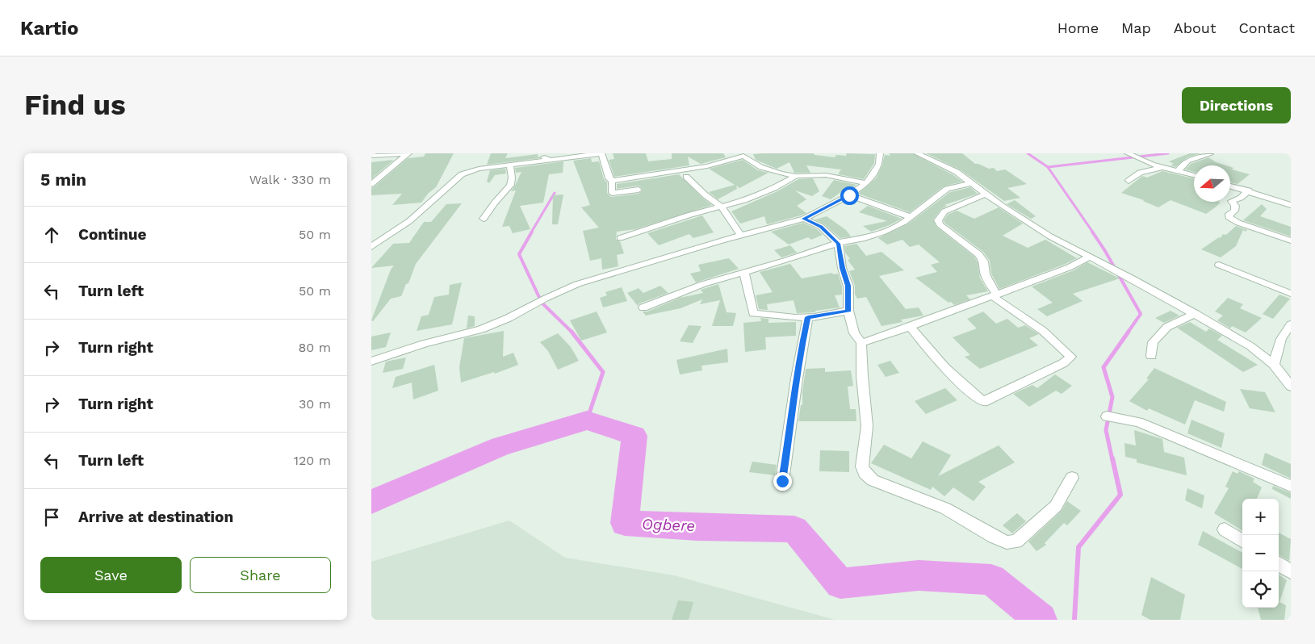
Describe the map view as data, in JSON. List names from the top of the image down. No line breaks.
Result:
{"water":["Ogbere"],"north":"left","page":{"header":"Kartio","nav":["Home","Map","About","Contact"],"buttons":["Directions",["Save","Share"]],"title":"Find us","heading":["5 min","Walk · 330 m"],"list":[["Continue","50 m"],["Turn left","50 m"],["Turn right","80 m"],["Turn right","30 m"],["Turn left","120 m"],"Arrive at destination"],"map_buttons":["+","−"]}}
